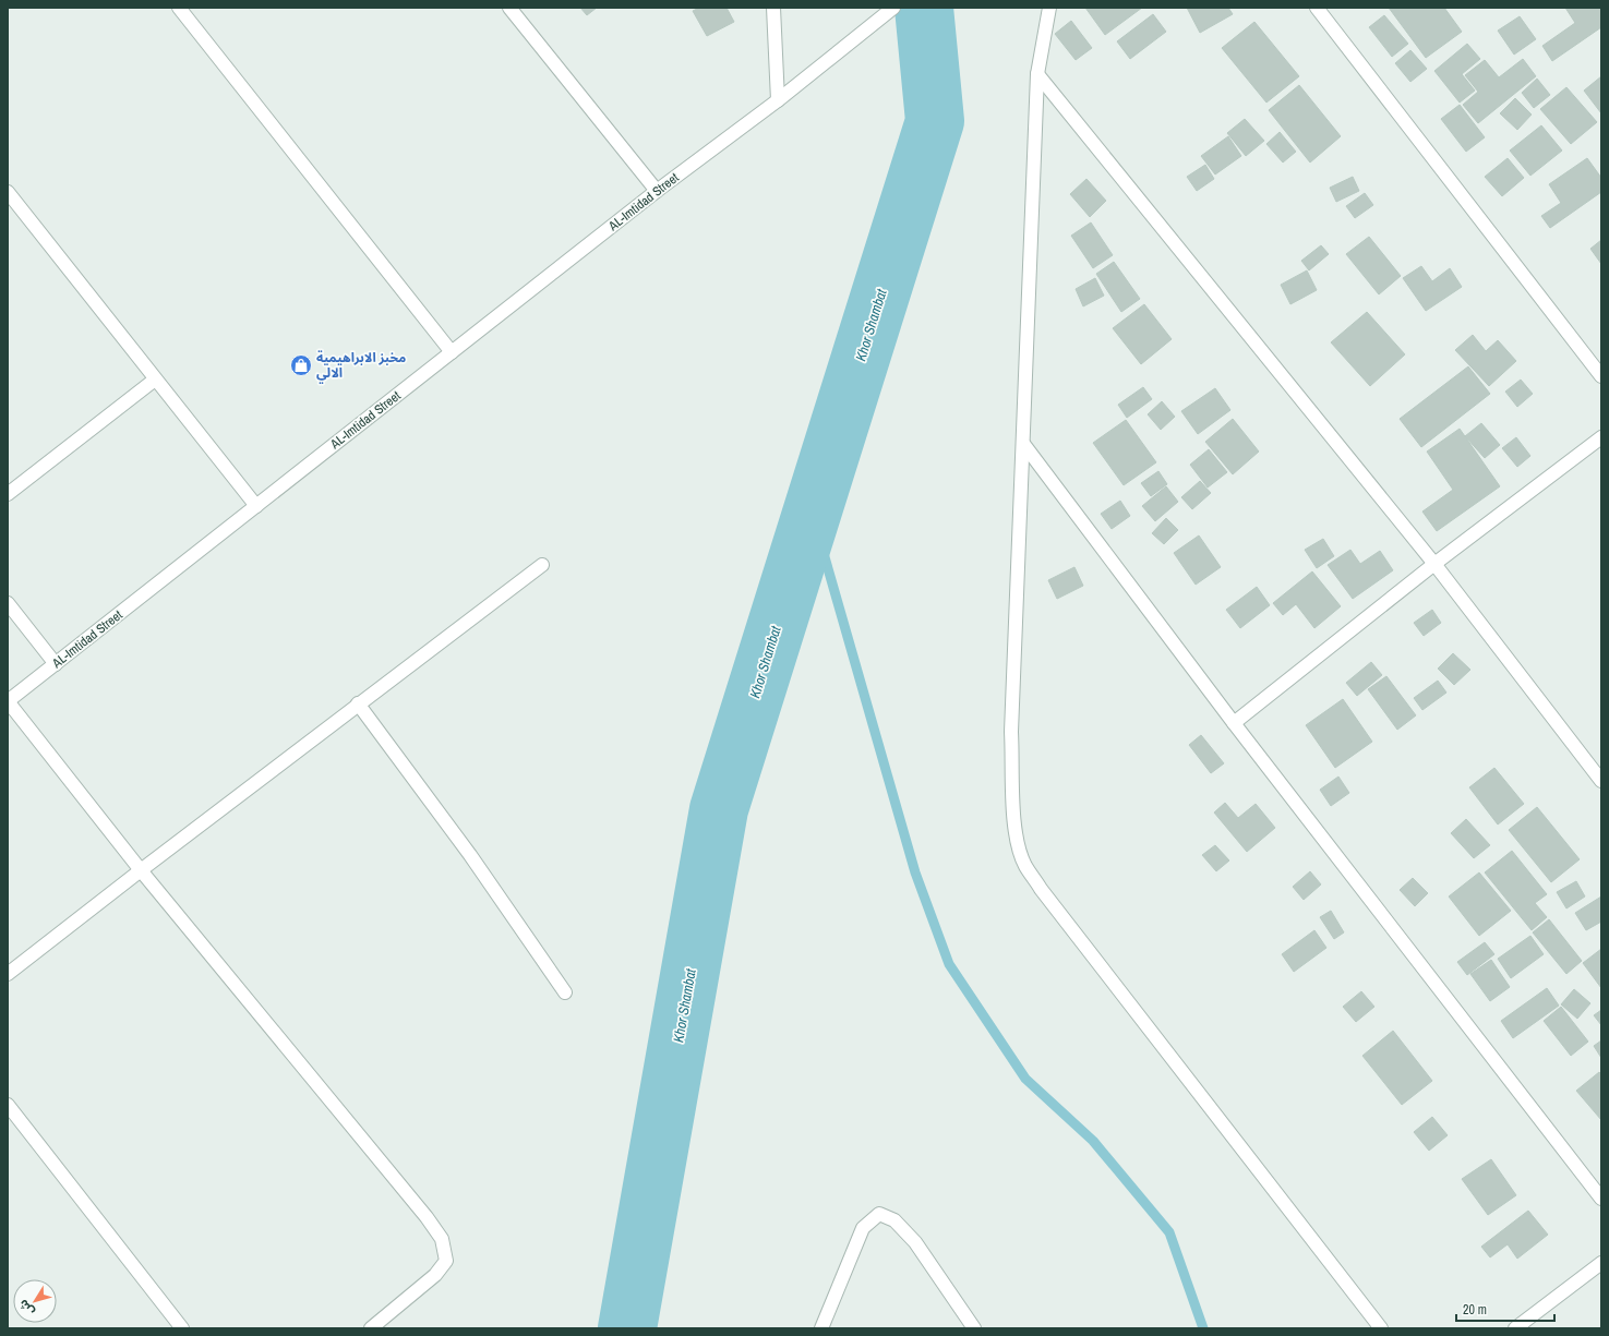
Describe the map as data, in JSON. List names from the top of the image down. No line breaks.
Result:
{"streets":{"street":["AL-Imtidad Street"]},"water":["Khor Shambat"],"places":{"shop":["مخبز الابراهيمية الالي"]},"scale_bar":"20 m","north":"bottom left"}
